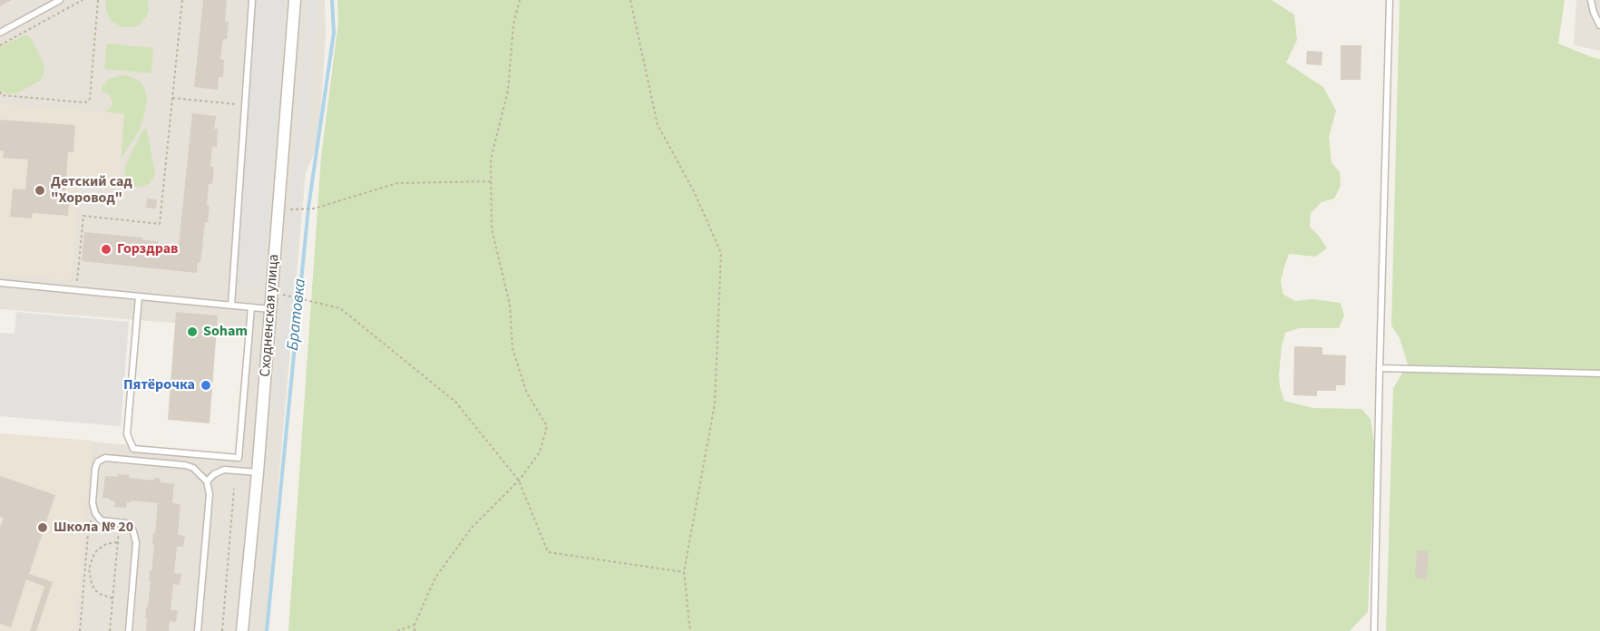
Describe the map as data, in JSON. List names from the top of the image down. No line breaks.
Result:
{"streets":{"street":["Сходненская улица"]},"water":["Братовка"],"places":["Детский сад \"Хоровод\"","Горздрав","Soham","Пятёрочка","Школа № 20"]}
